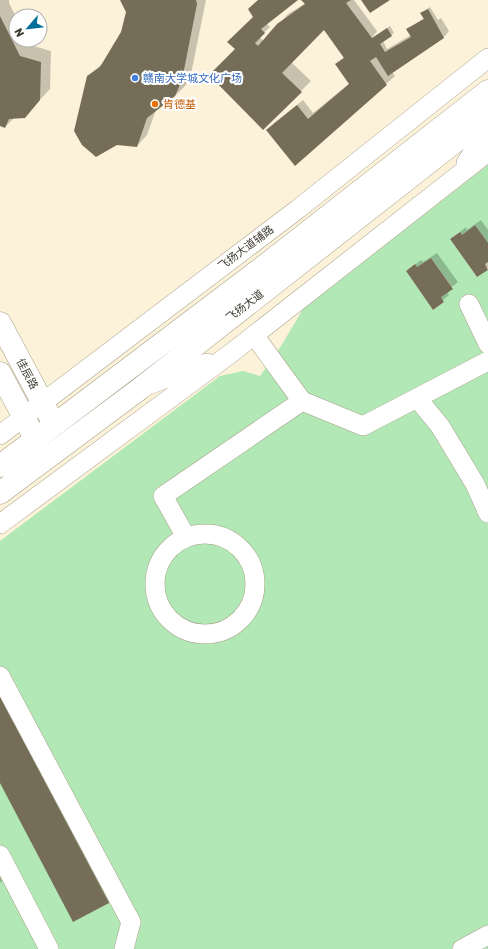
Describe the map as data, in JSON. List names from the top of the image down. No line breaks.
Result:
{"streets":{"main road":["飞扬大道","佳辰路"],"street":["飞扬大道辅路"]},"crossings":[["飞扬大道辅路","佳辰路"],["飞扬大道","佳辰路"]],"places":["赣南大学城文化广场","肯德基"],"north":"bottom left"}
